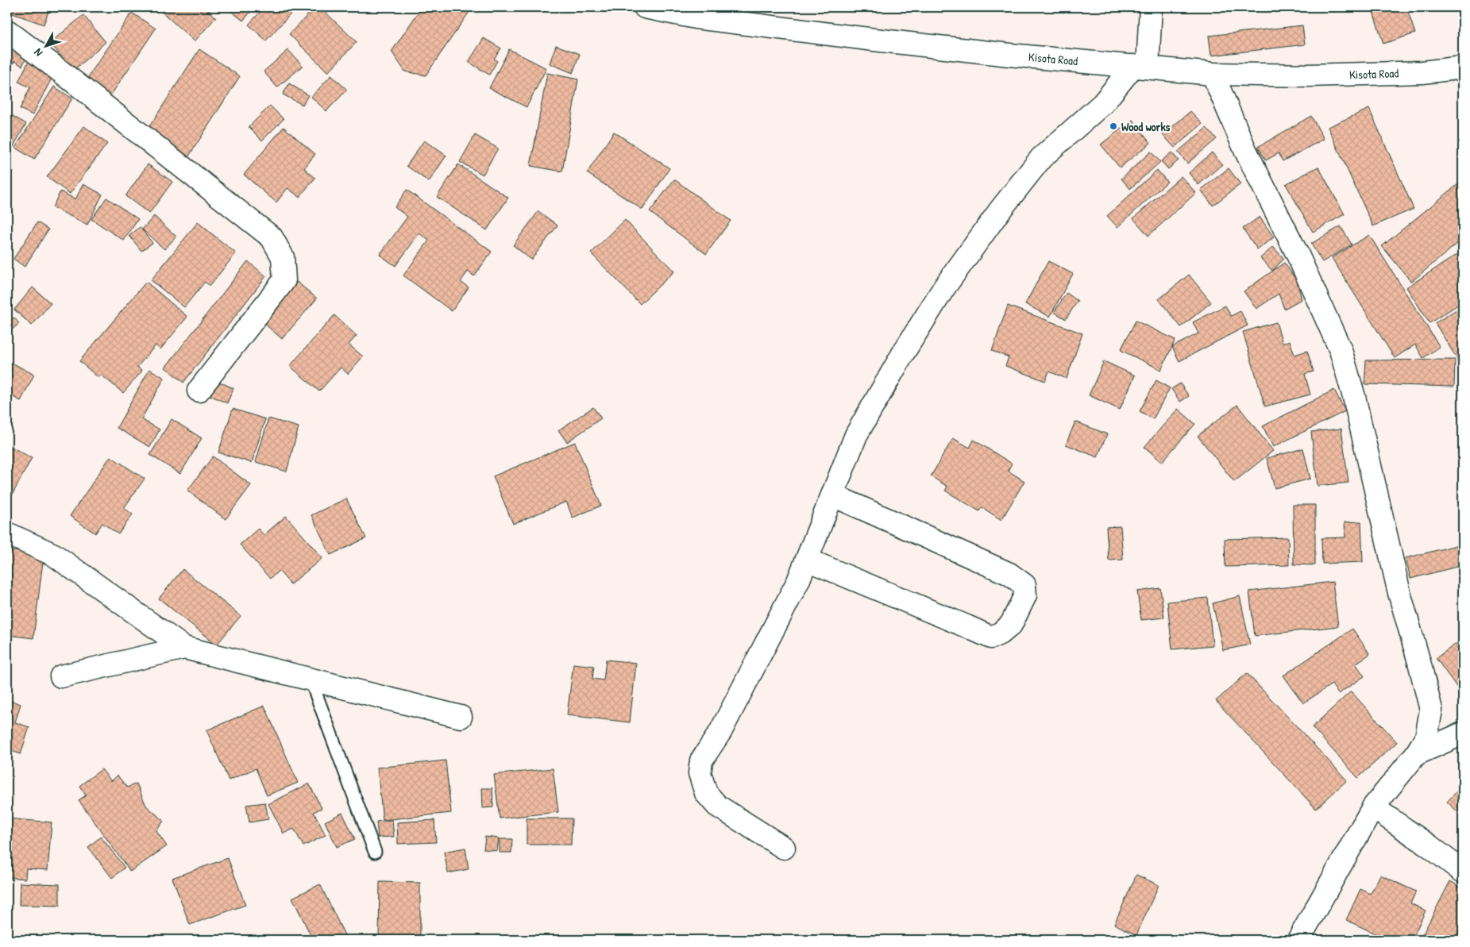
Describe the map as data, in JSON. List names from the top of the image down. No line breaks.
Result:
{"streets":{"street":["Kisota Road"]},"places":["Wood works"],"north":"bottom left"}
